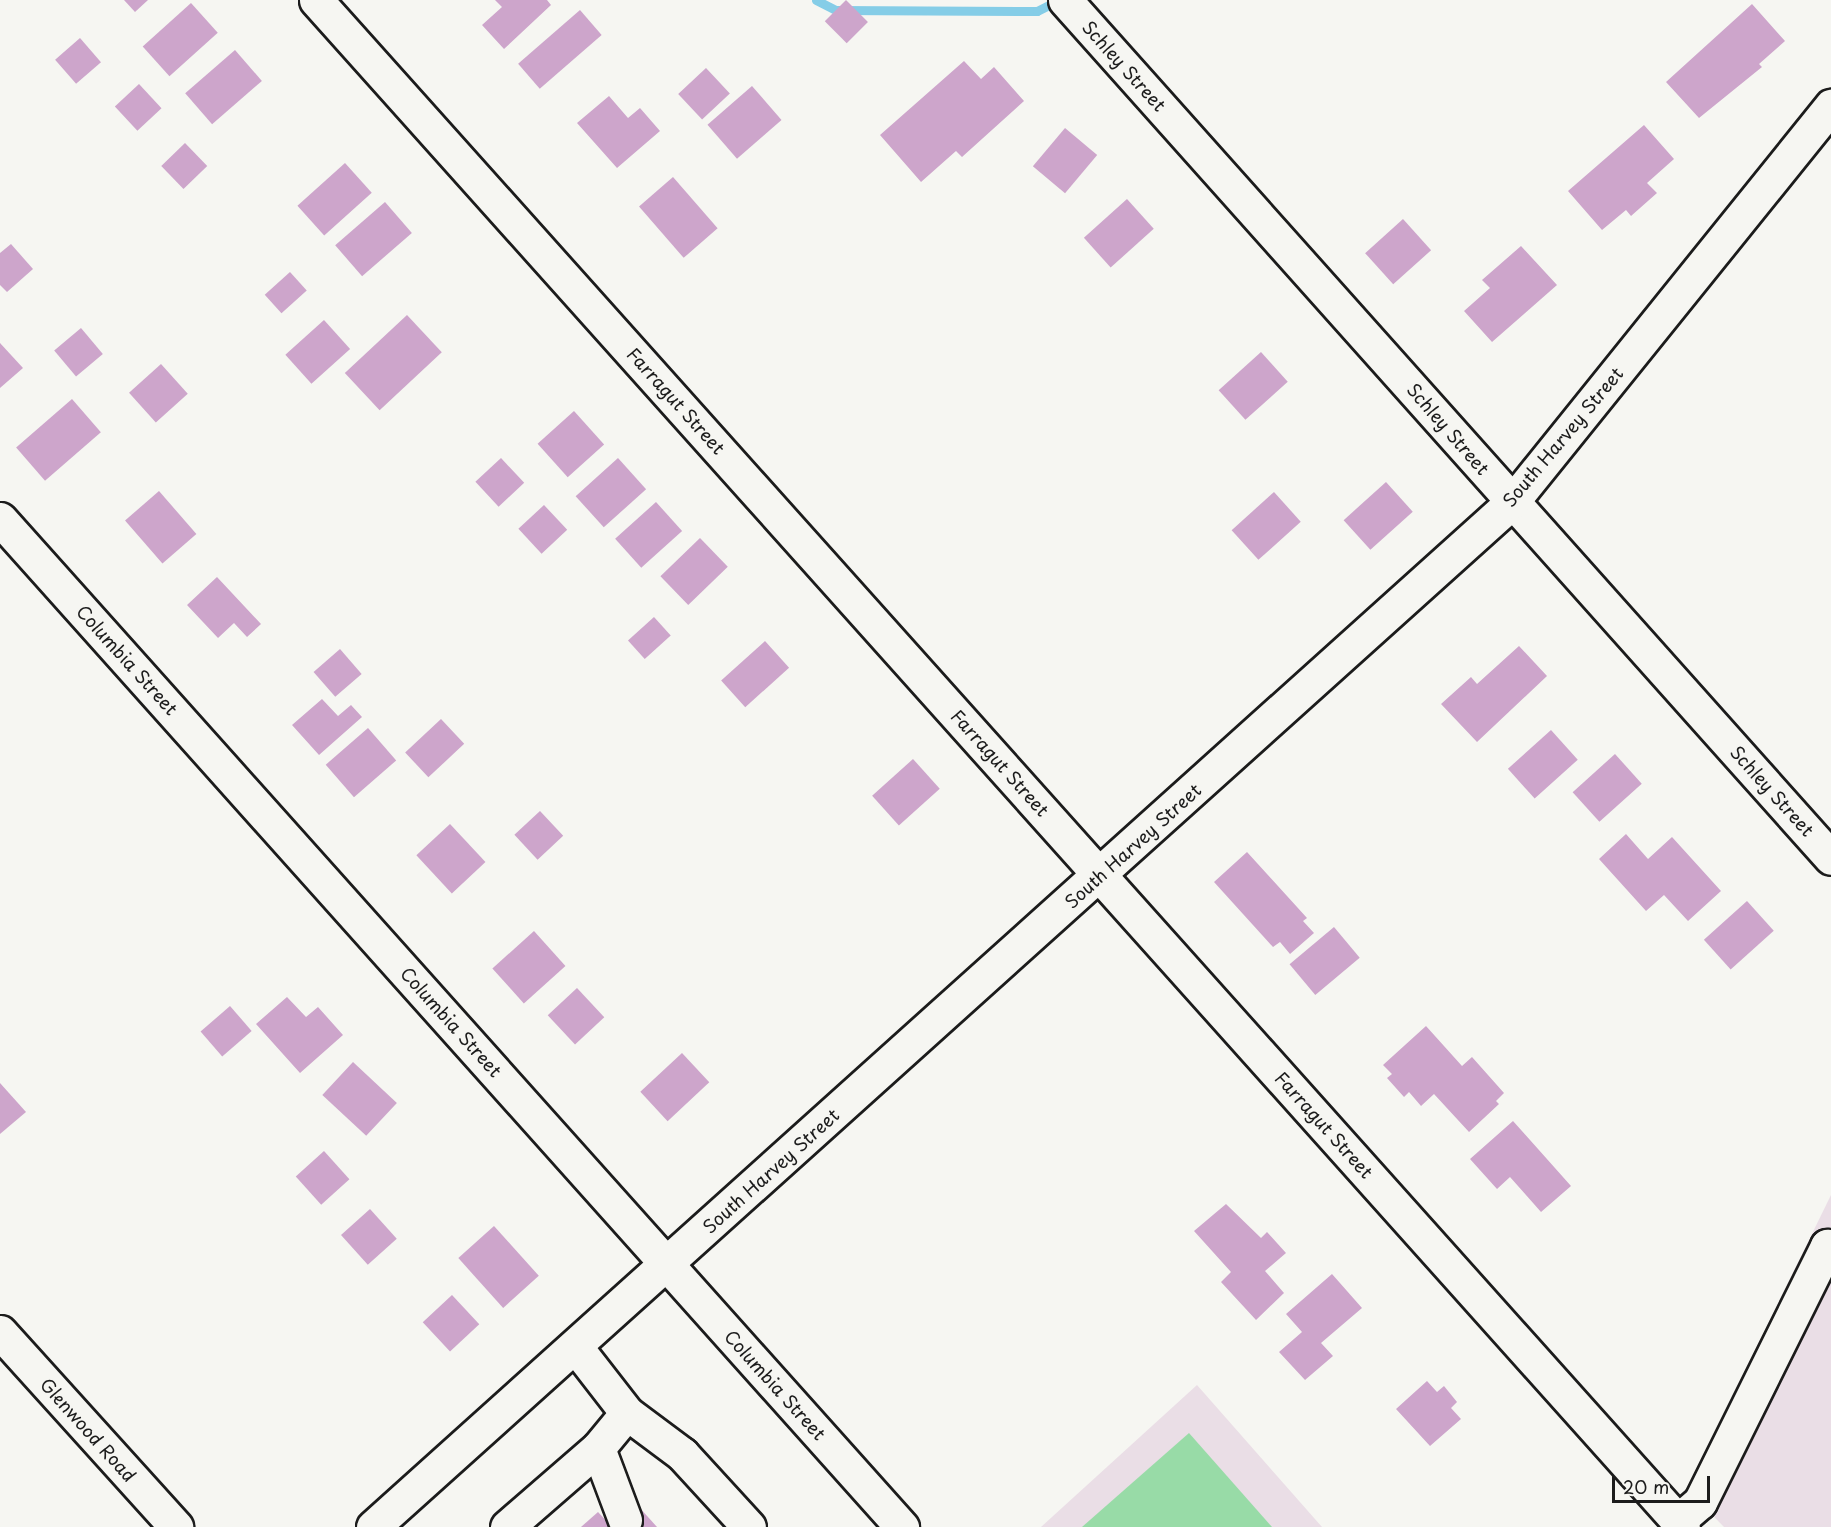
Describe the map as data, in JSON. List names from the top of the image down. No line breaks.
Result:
{"streets":{"street":["Schley Street","Farragut Street","South Harvey Street","Columbia Street","Glenwood Road"]},"crossings":[["Schley Street","South Harvey Street"],["Farragut Street","South Harvey Street"],["South Harvey Street","Columbia Street"]],"scale_bar":"20 m"}
